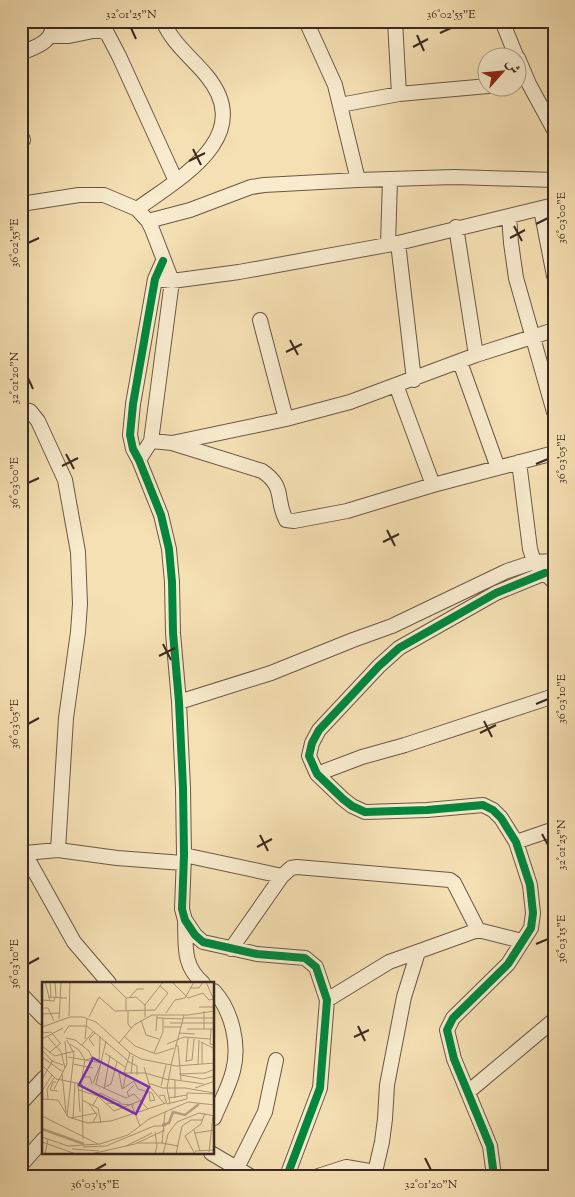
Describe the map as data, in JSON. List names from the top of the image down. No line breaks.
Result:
{"north":"top right","coordinates":["32°01'25\"N","36°02'55\"E","36°03'00\"E","32°01'20\"N","36°03'05\"E","36°03'10\"E","36°03'15\"E"]}
